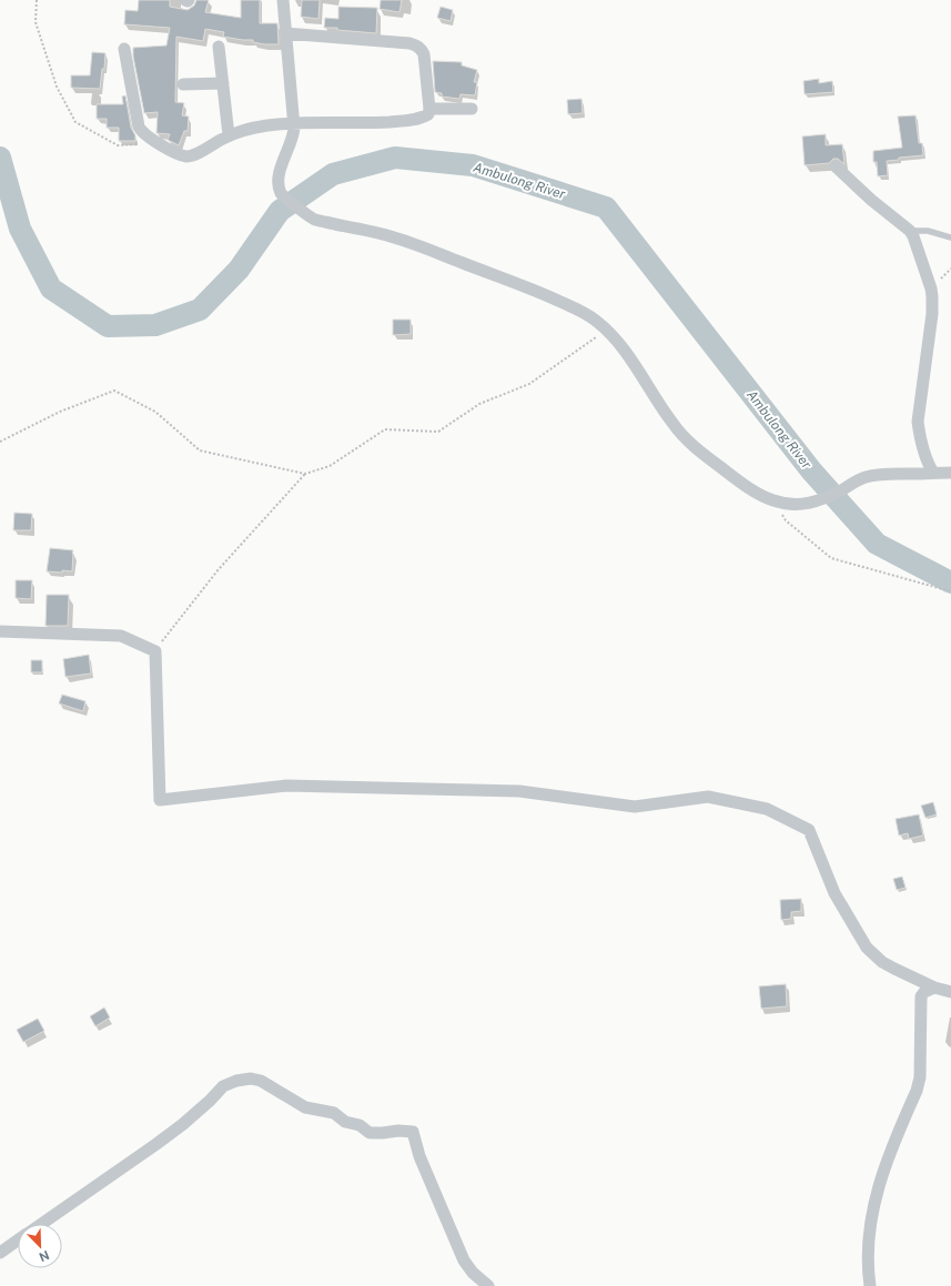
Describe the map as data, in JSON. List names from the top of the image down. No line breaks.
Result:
{"water":["Ambulong River"],"north":"bottom right"}
